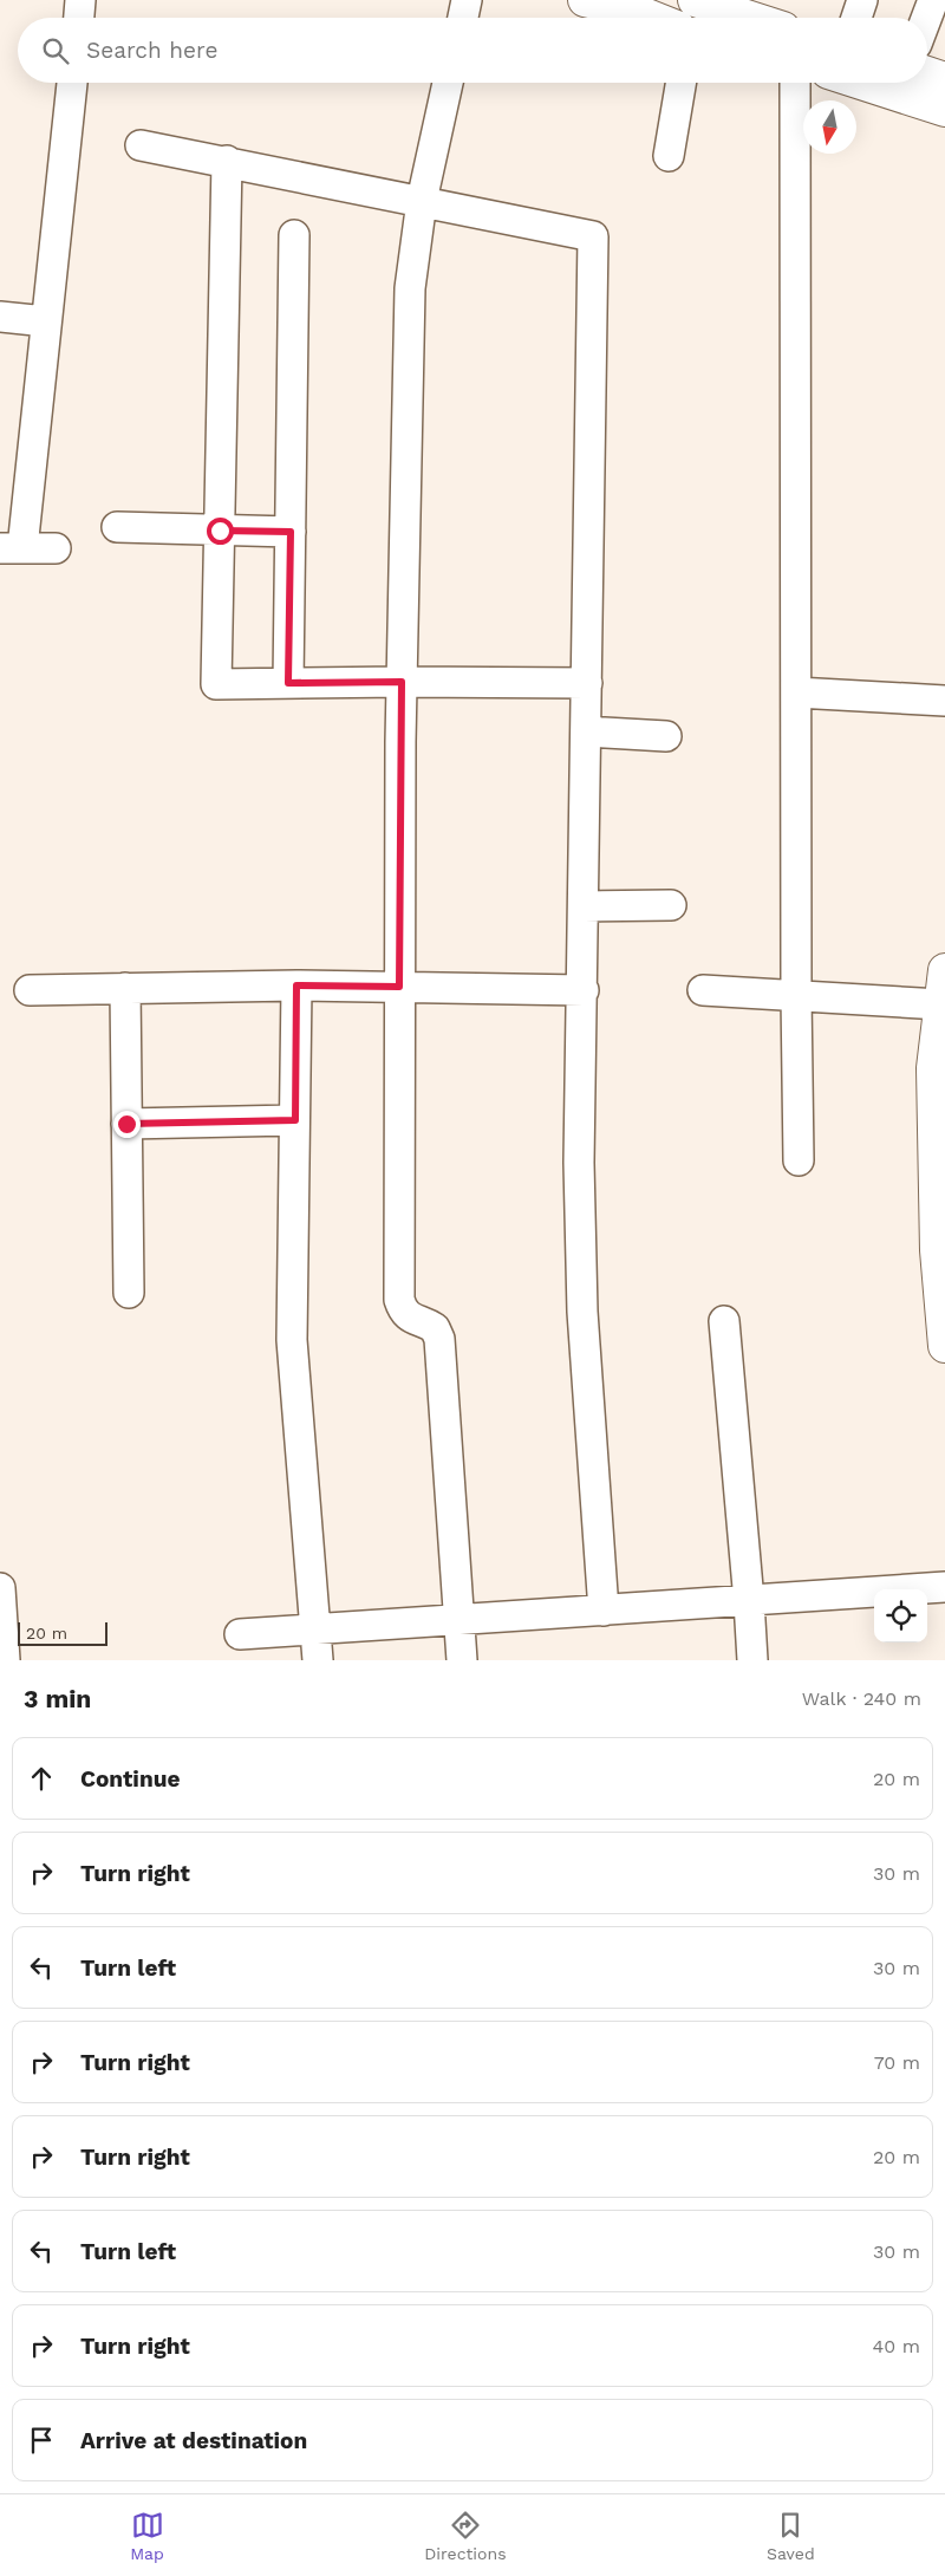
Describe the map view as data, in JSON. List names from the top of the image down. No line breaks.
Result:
{"scale_bar":"20 m","north":"bottom","page":{"search":"Search here","scale":"20 m","heading":["3 min","Walk · 240 m"],"list":[["Continue","20 m"],["Turn right","30 m"],["Turn left","30 m"],["Turn right","70 m"],["Turn right","20 m"],["Turn left","30 m"],["Turn right","40 m"],"Arrive at destination"],"nav":["Map","Directions","Saved"]}}
